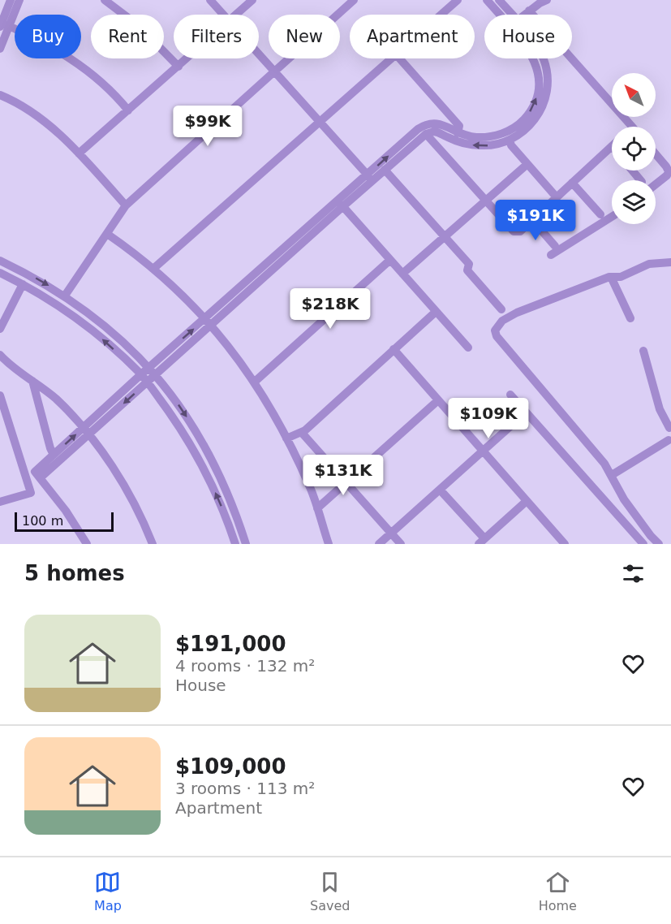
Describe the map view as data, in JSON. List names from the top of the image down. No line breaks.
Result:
{"scale_bar":"100 m","north":"top left","page":{"chip":["Buy","Rent","Filters","New","Apartment","House"],"price":["$99K","$191K","$218K","$109K","$131K"],"scale":"100 m","heading":"5 homes","list":[{"name":"$191,000","note":"4 rooms · 132 m² · House"},{"name":"$109,000","note":"3 rooms · 113 m² · Apartment"}],"tabs":["Map","Saved","Home"]}}
